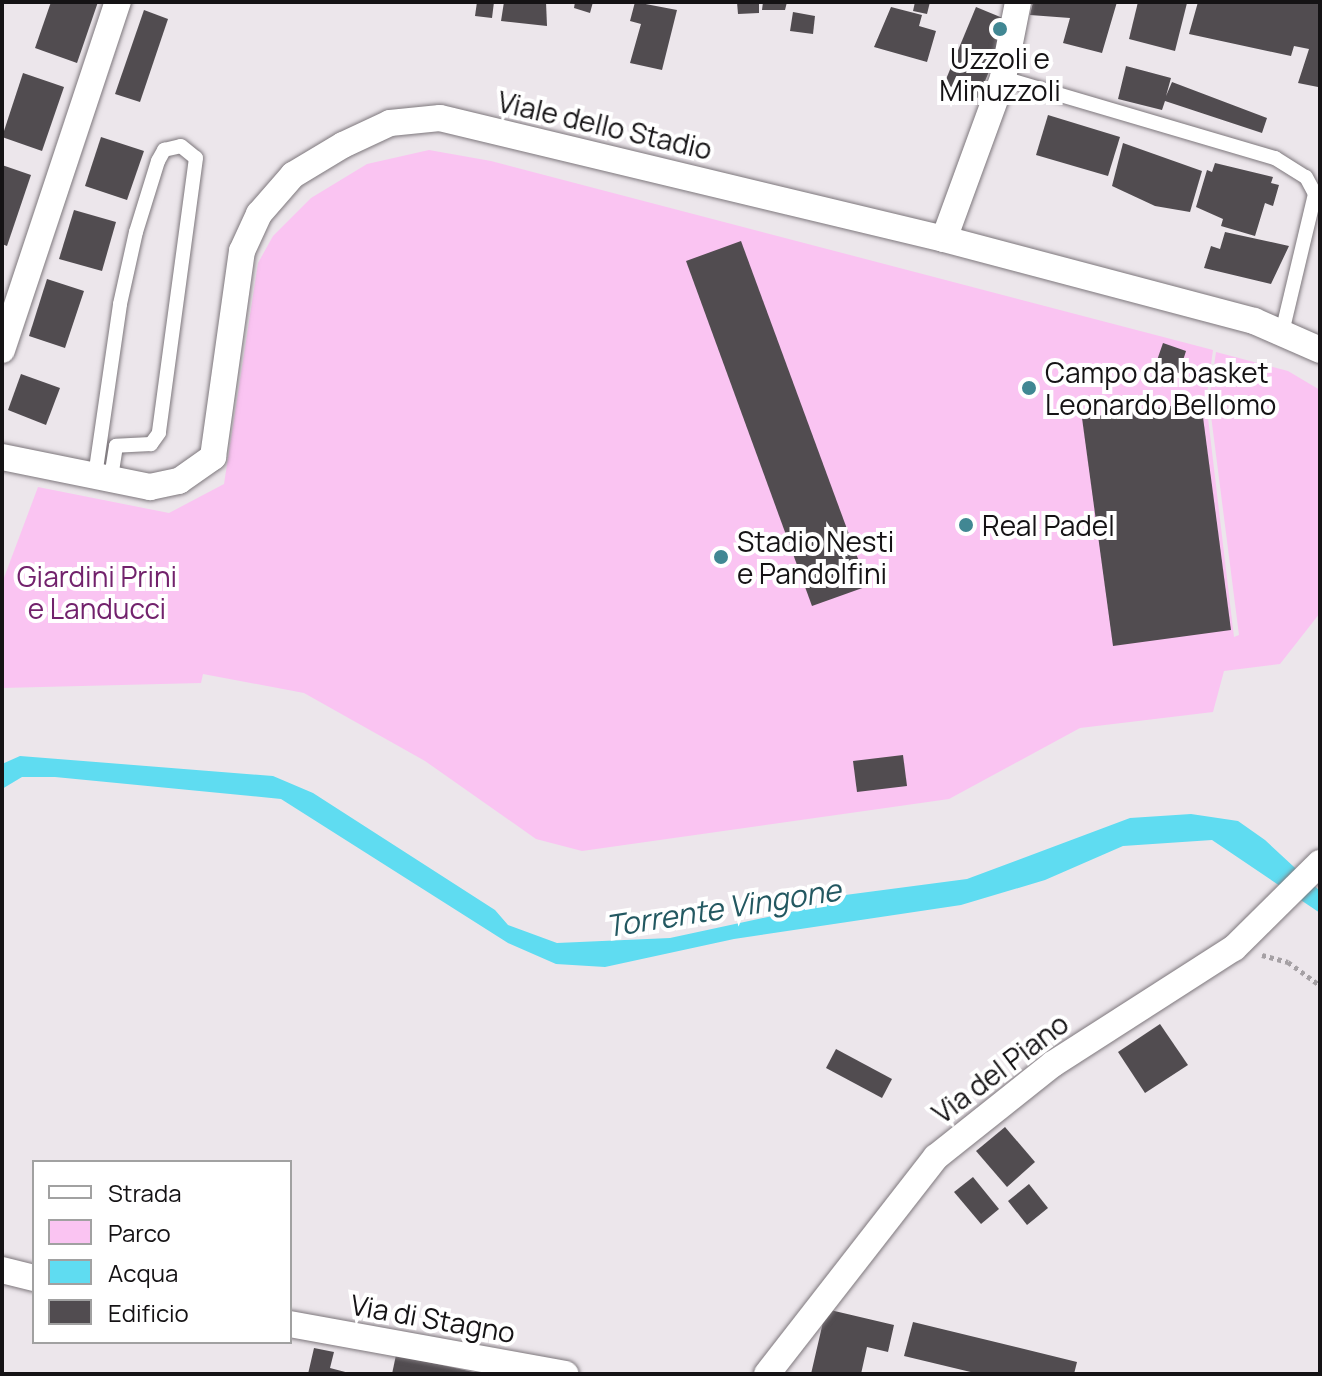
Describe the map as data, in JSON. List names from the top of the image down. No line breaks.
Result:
{"streets":{"street":["Viale dello Stadio","Via del Piano","Via di Stagno"]},"water":["Torrente Vingone"],"parks":["Giardini Prini e Landucci"],"places":["Uzzoli e Minuzzoli","Campo da basket Leonardo Bellomo","Real Padel","Stadio Nesti e Pandolfini"],"legend":["Strada","Parco","Acqua","Edificio"]}
